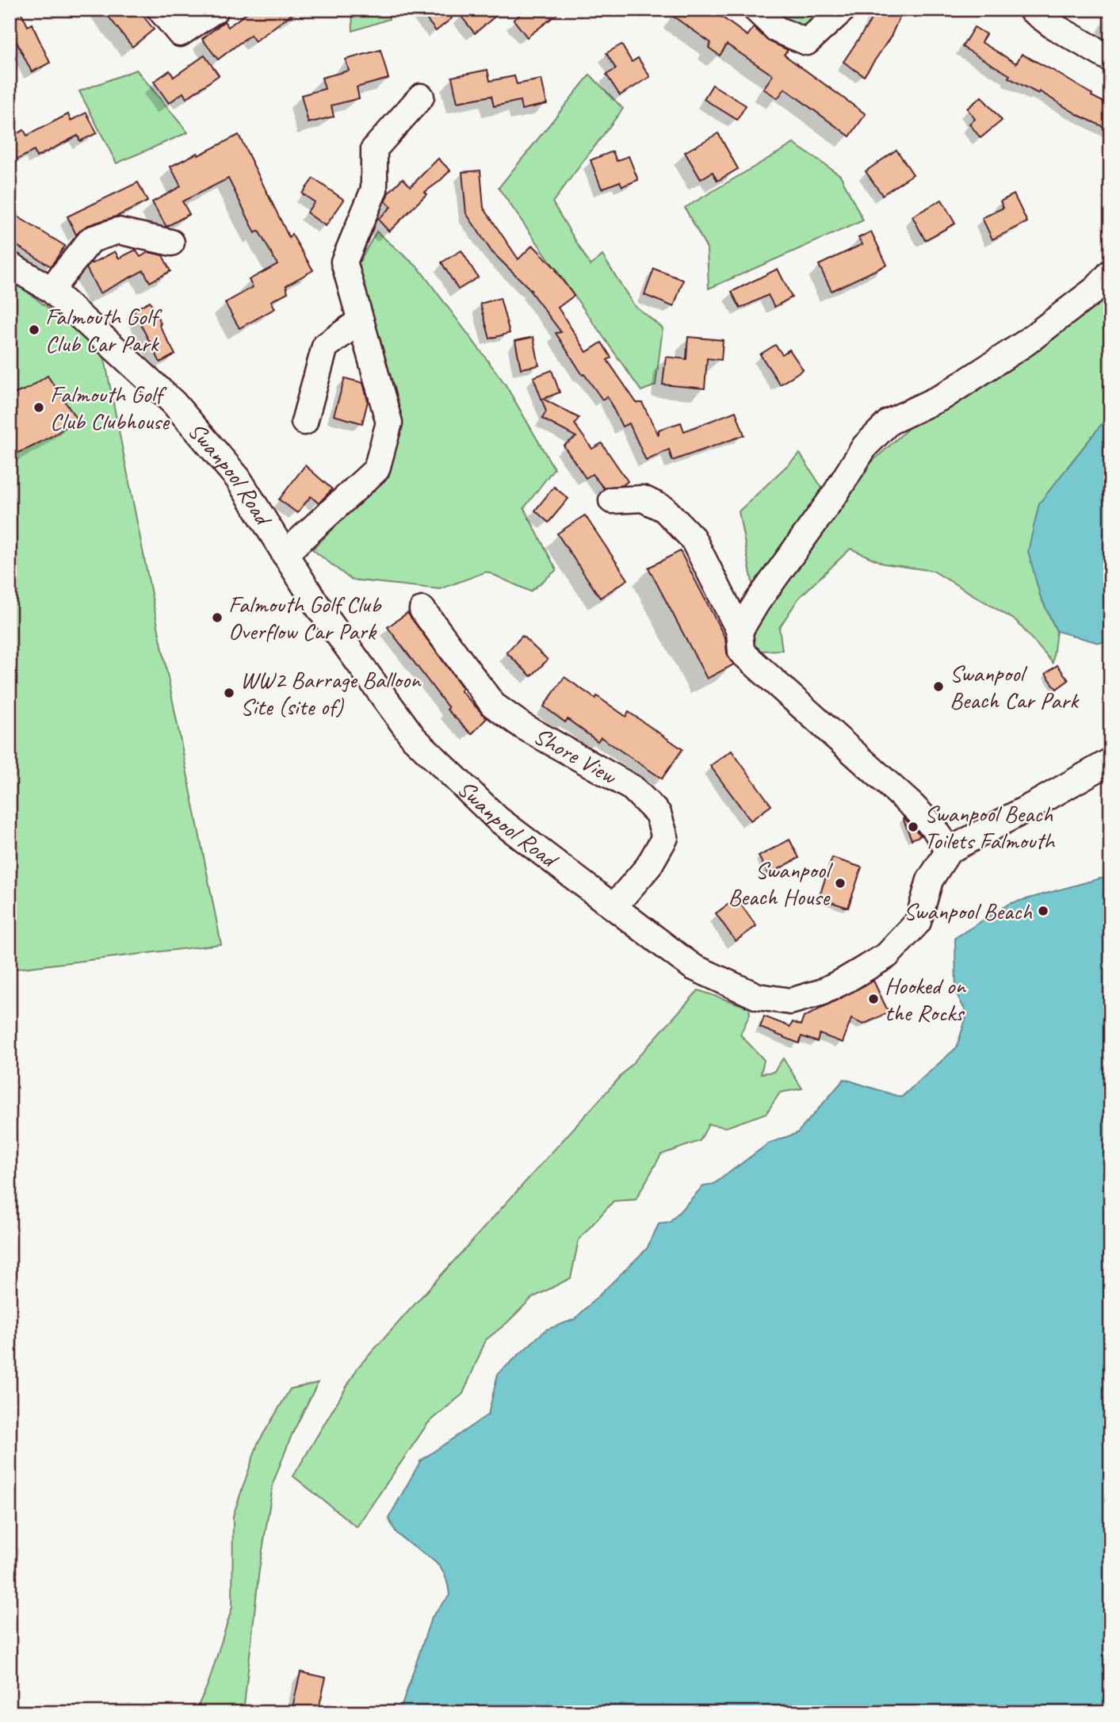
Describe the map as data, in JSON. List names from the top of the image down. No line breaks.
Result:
{"streets":{"street":["Swanpool Road","Shore View"]},"crossings":[["Swanpool Road","Shore View"]],"places":["Falmouth Golf Club Car Park","Falmouth Golf Club Clubhouse","Falmouth Golf Club Overflow Car Park","Swanpool Beach Car Park","WW2 Barrage Balloon Site (site of)","Swanpool Beach Toilets Falmouth","Swanpool Beach House","Swanpool Beach","Hooked on the Rocks"]}
